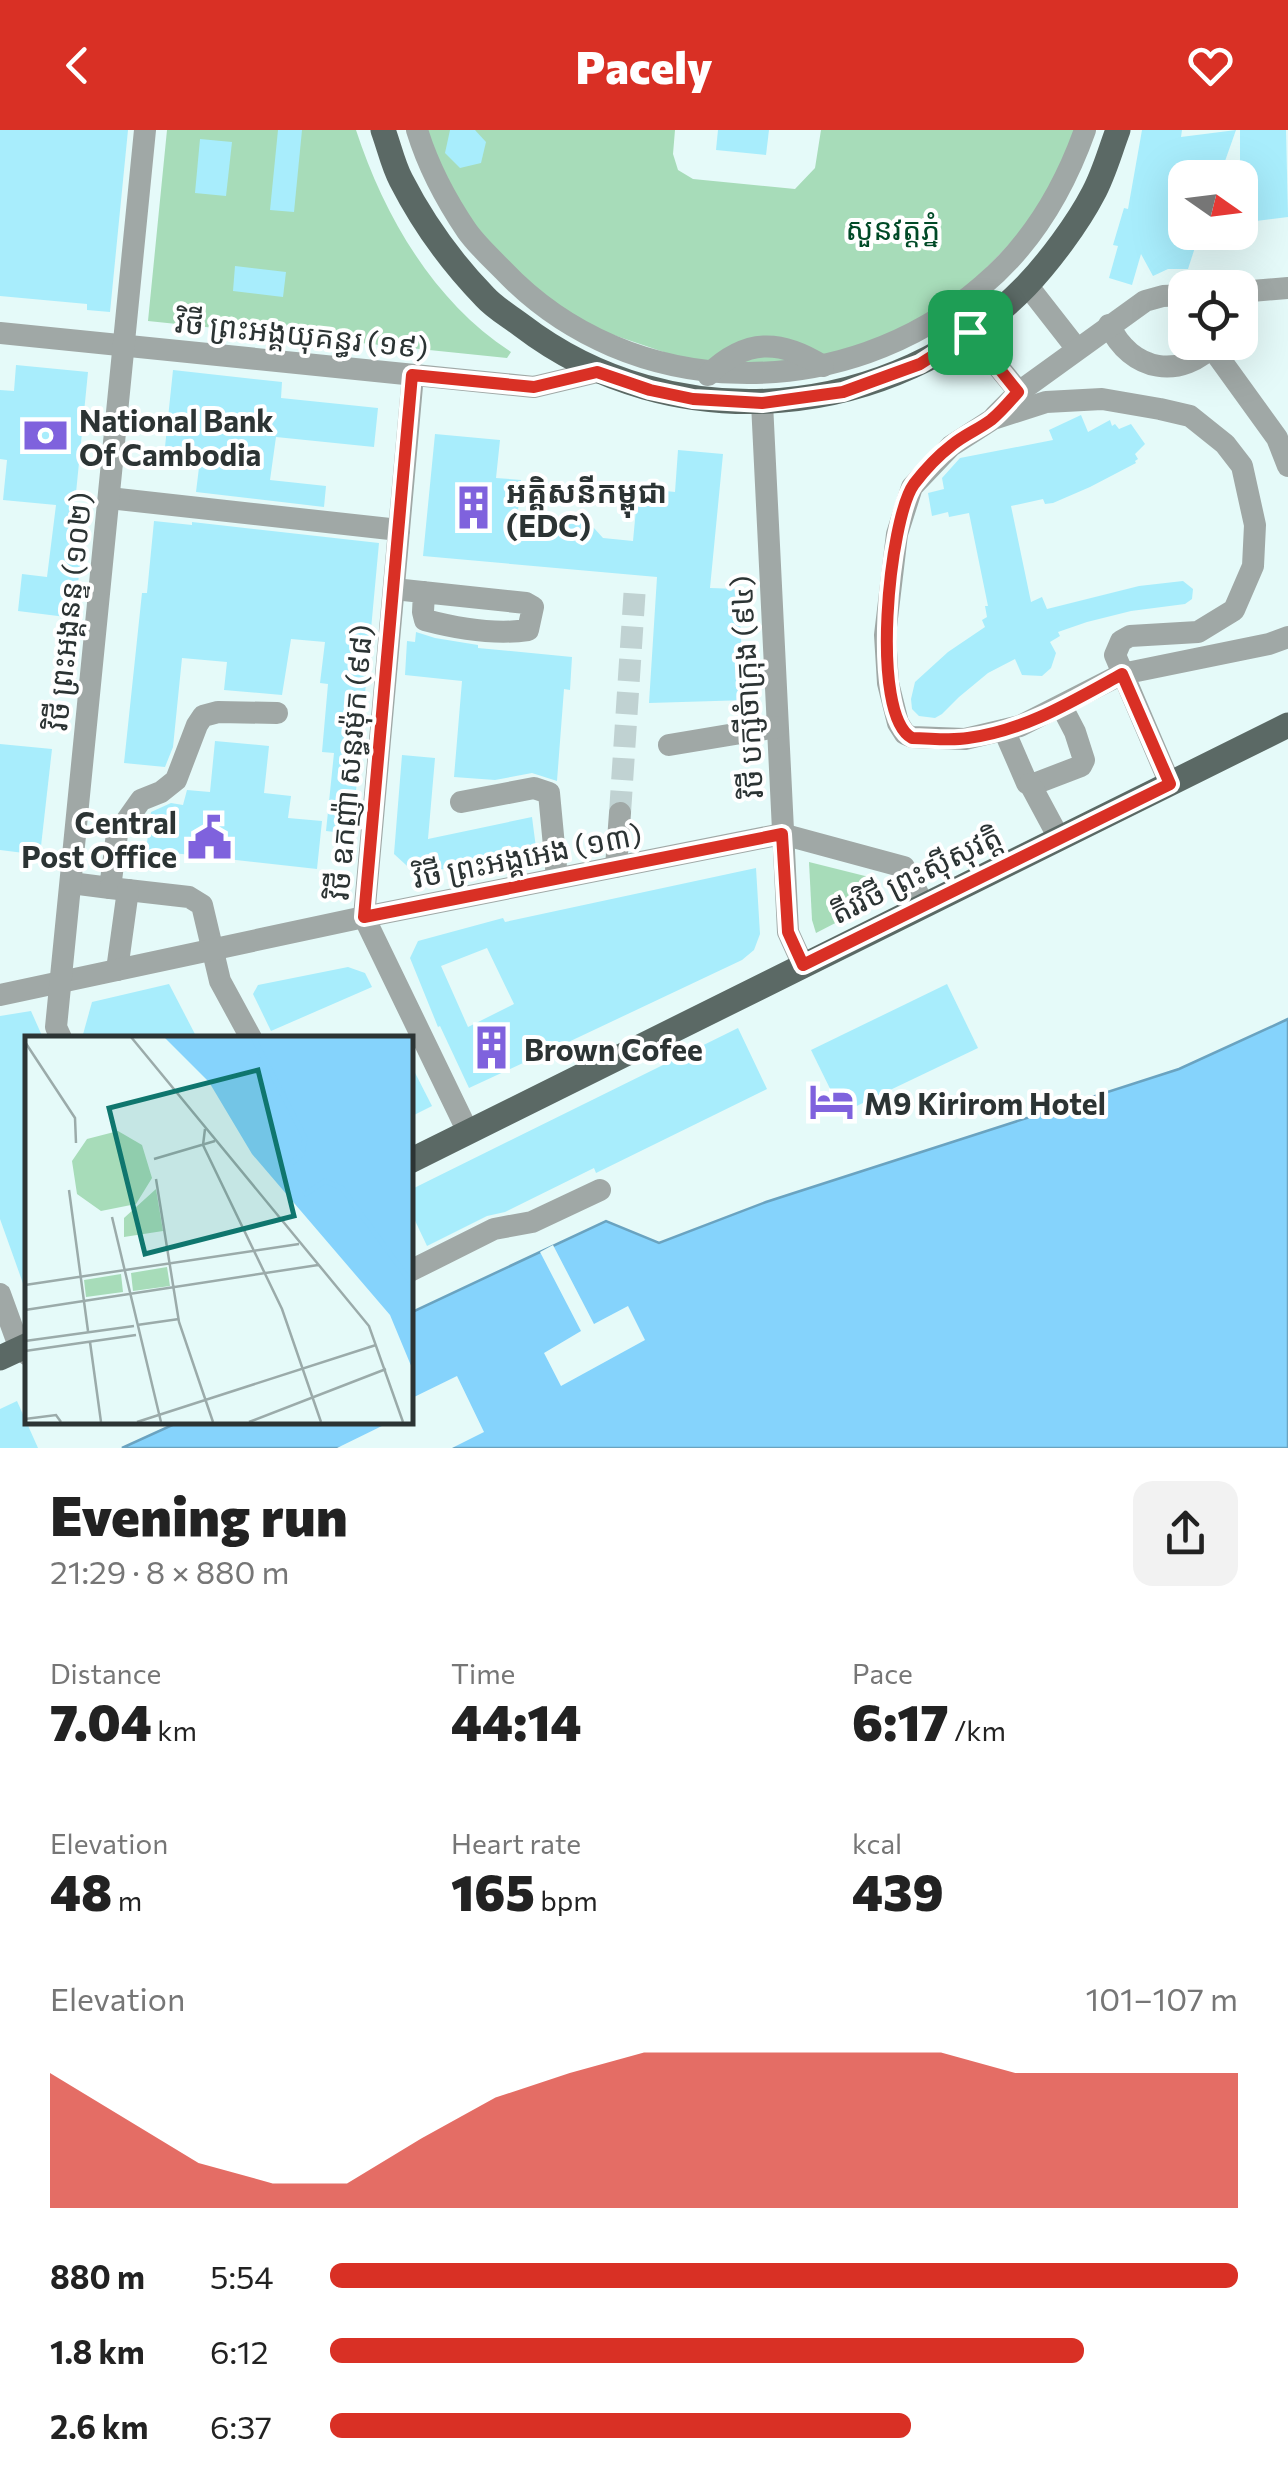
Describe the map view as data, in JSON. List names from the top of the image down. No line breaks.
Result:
{"streets":{"main road":["តីរវិថី ព្រះស៊ីសុវត្តិ"],"street":["វិថី ព្រះអង្គយុគន្ធរ (១៩)","វិថី ព្រះអង្គនន្ទ (១០២)","វិថី បក្សីចំាក្រុង (៩៤)","វិថី ឧកញ៉ា សន្ធរម៉ុក (៩៨)","វិថី ព្រះអង្គអេង (១៣)"]},"crossings":[["វិថី ព្រះអង្គយុគន្ធរ (១៩)","វិថី ព្រះអង្គនន្ទ (១០២)"],["វិថី ព្រះអង្គយុគន្ធរ (១៩)","វិថី ឧកញ៉ា សន្ធរម៉ុក (៩៨)"],["វិថី ព្រះអង្គនន្ទ (១០២)","វិថី ព្រះអង្គអេង (១៣)"],["វិថី បក្សីចំាក្រុង (៩៤)","វិថី ព្រះអង្គអេង (១៣)"],["វិថី បក្សីចំាក្រុង (៩៤)","តីរវិថី ព្រះស៊ីសុវត្តិ"],["វិថី ឧកញ៉ា សន្ធរម៉ុក (៩៨)","វិថី ព្រះអង្គអេង (១៣)"],["វិថី ឧកញ៉ា សន្ធរម៉ុក (៩៨)","តីរវិថី ព្រះស៊ីសុវត្តិ"],["វិថី ព្រះអង្គអេង (១៣)","តីរវិថី ព្រះស៊ីសុវត្តិ"]],"parks":["សួនវត្ដភ្នំ"],"places":{"bank":["National Bank Of Cambodia"],"building":["អគ្គិសនីកម្ពុជា (EDC)","Brown Cofee"],"public building":["Central Post Office"],"hotel":["M9 Kirirom Hotel"]},"north":"right","page":{"header":"Pacely","heading":["Evening run","21:29 · 8 × 880 m"],"stats":[["Distance","7.04 km"],["Time","44:14"],["Pace","6:17 /km"],["Elevation","48 m"],["Heart rate","165 bpm"],["kcal","439"]],"chart":["Elevation","101–107 m"],"list":[{"name":"880 m","note":"5:54"},{"name":"1.8 km","note":"6:12"},{"name":"2.6 km","note":"6:37"}]}}
